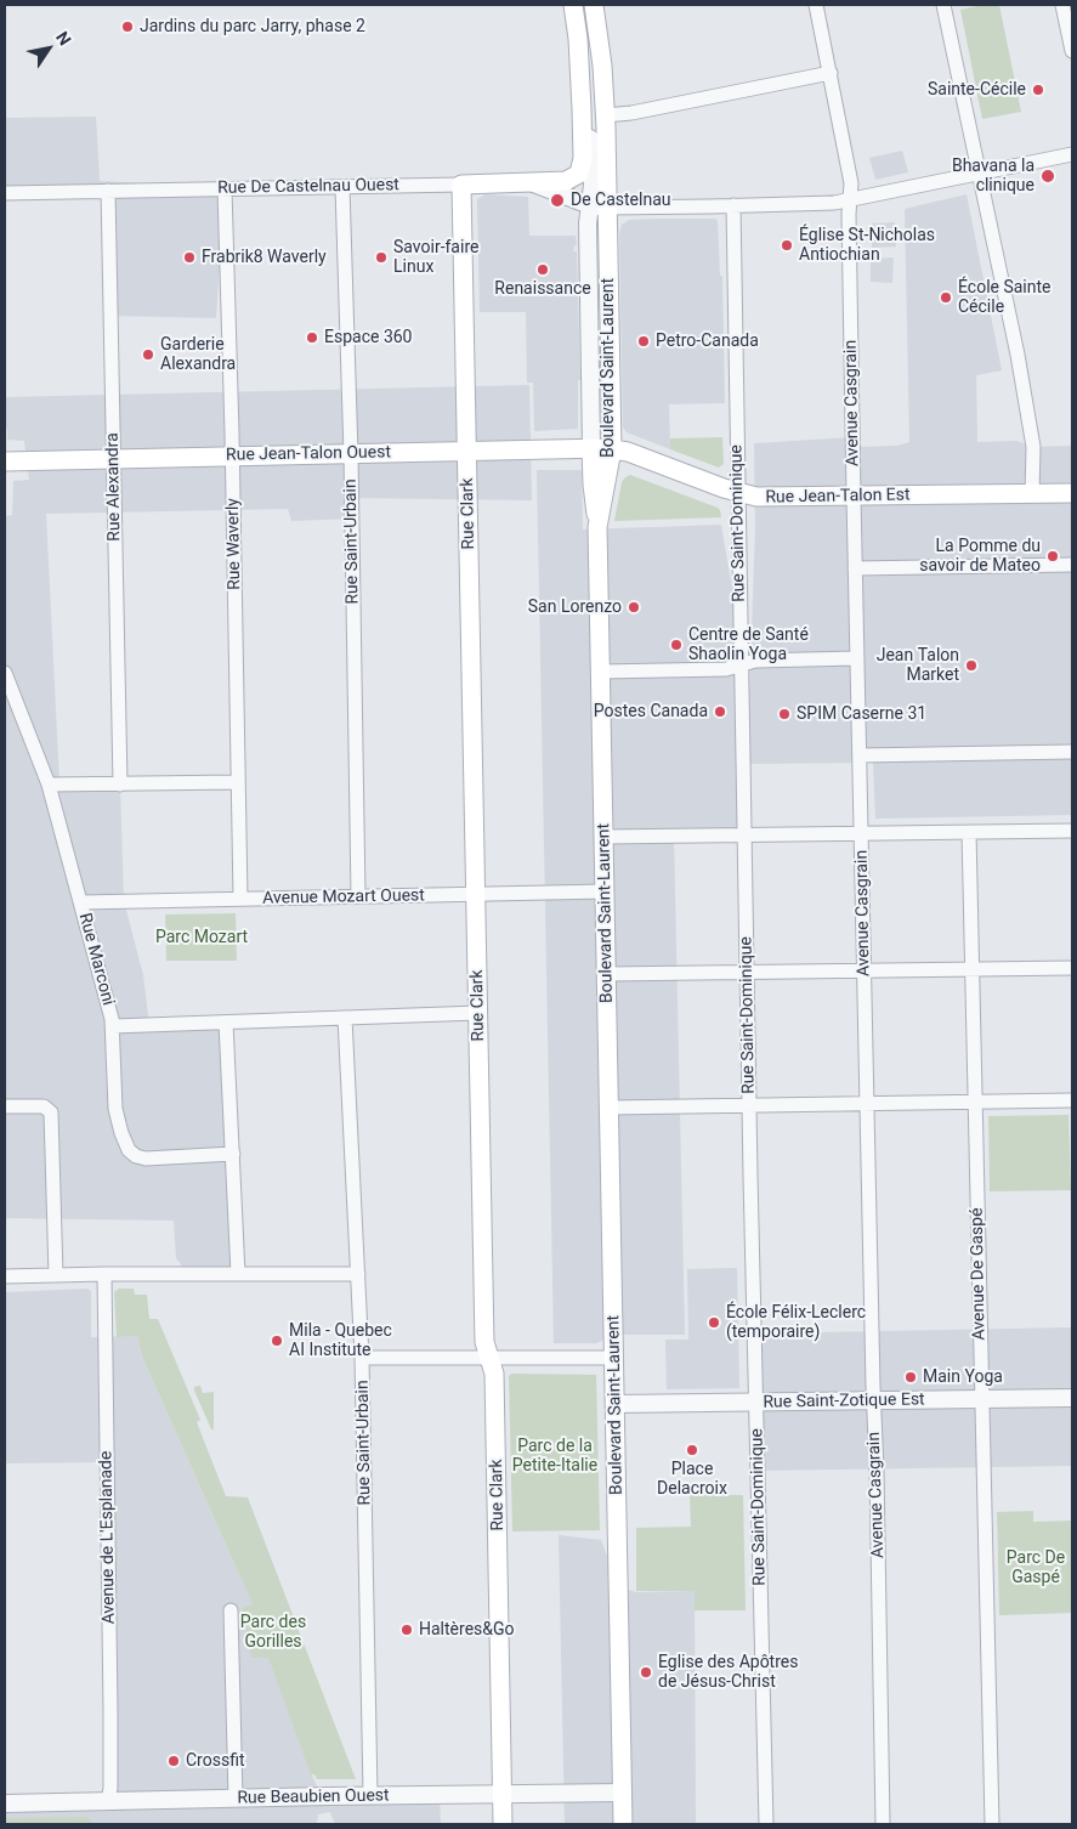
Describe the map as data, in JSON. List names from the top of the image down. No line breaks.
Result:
{"streets":{"main road":["Rue De Castelnau Ouest","Boulevard Saint-Laurent","Rue Jean-Talon Ouest","Rue Jean-Talon Est","Rue Clark"],"street":["Avenue Casgrain","Rue Alexandra","Rue Saint-Dominique","Rue Saint-Urbain","Rue Waverly","Avenue Mozart Ouest","Rue Marconi","Avenue De Gaspé","Rue Saint-Zotique Est","Avenue de L'Esplanade","Rue Beaubien Ouest"]},"crossings":[["Rue De Castelnau Ouest","Boulevard Saint-Laurent"],["Rue De Castelnau Ouest","Rue Alexandra"],["Rue De Castelnau Ouest","Rue Clark"],["Rue De Castelnau Ouest","Rue Saint-Urbain"],["Rue De Castelnau Ouest","Rue Waverly"],["Boulevard Saint-Laurent","Rue Jean-Talon Ouest"],["Boulevard Saint-Laurent","Rue Jean-Talon Est"],["Boulevard Saint-Laurent","Avenue Mozart Ouest"],["Boulevard Saint-Laurent","Rue Saint-Zotique Est"],["Boulevard Saint-Laurent","Rue Beaubien Ouest"],["Avenue Casgrain","Rue Jean-Talon Est"],["Avenue Casgrain","Rue Saint-Zotique Est"],["Rue Jean-Talon Ouest","Rue Alexandra"],["Rue Jean-Talon Ouest","Rue Jean-Talon Est"],["Rue Jean-Talon Ouest","Rue Clark"],["Rue Jean-Talon Ouest","Rue Saint-Urbain"],["Rue Jean-Talon Ouest","Rue Waverly"],["Rue Jean-Talon Est","Rue Saint-Dominique"],["Rue Clark","Avenue Mozart Ouest"],["Rue Clark","Rue Beaubien Ouest"],["Rue Saint-Dominique","Rue Saint-Zotique Est"],["Rue Saint-Urbain","Avenue Mozart Ouest"],["Rue Saint-Urbain","Rue Beaubien Ouest"],["Rue Waverly","Avenue Mozart Ouest"],["Avenue Mozart Ouest","Rue Marconi"],["Avenue De Gaspé","Rue Saint-Zotique Est"],["Avenue de L'Esplanade","Rue Beaubien Ouest"]],"parks":["Parc Mozart","Parc de la Petite-Italie","Parc De Gaspé","Parc des Gorilles"],"places":["Jardins du parc Jarry, phase 2","Sainte-Cécile","Bhavana la clinique","De Castelnau","Église St-Nicholas Antiochian","Frabrik8 Waverly","Savoir-faire Linux","Renaissance","École Sainte Cécile","Espace 360","Petro-Canada","Garderie Alexandra","La Pomme du savoir de Mateo","San Lorenzo","Centre de Santé Shaolin Yoga","Jean Talon Market","Postes Canada","SPIM Caserne 31","École Félix-Leclerc (temporaire)","Mila - Quebec AI Institute","Main Yoga","Place Delacroix","Haltères&Go","Eglise des Apôtres de Jésus-Christ","Crossfit"],"north":"top right"}
